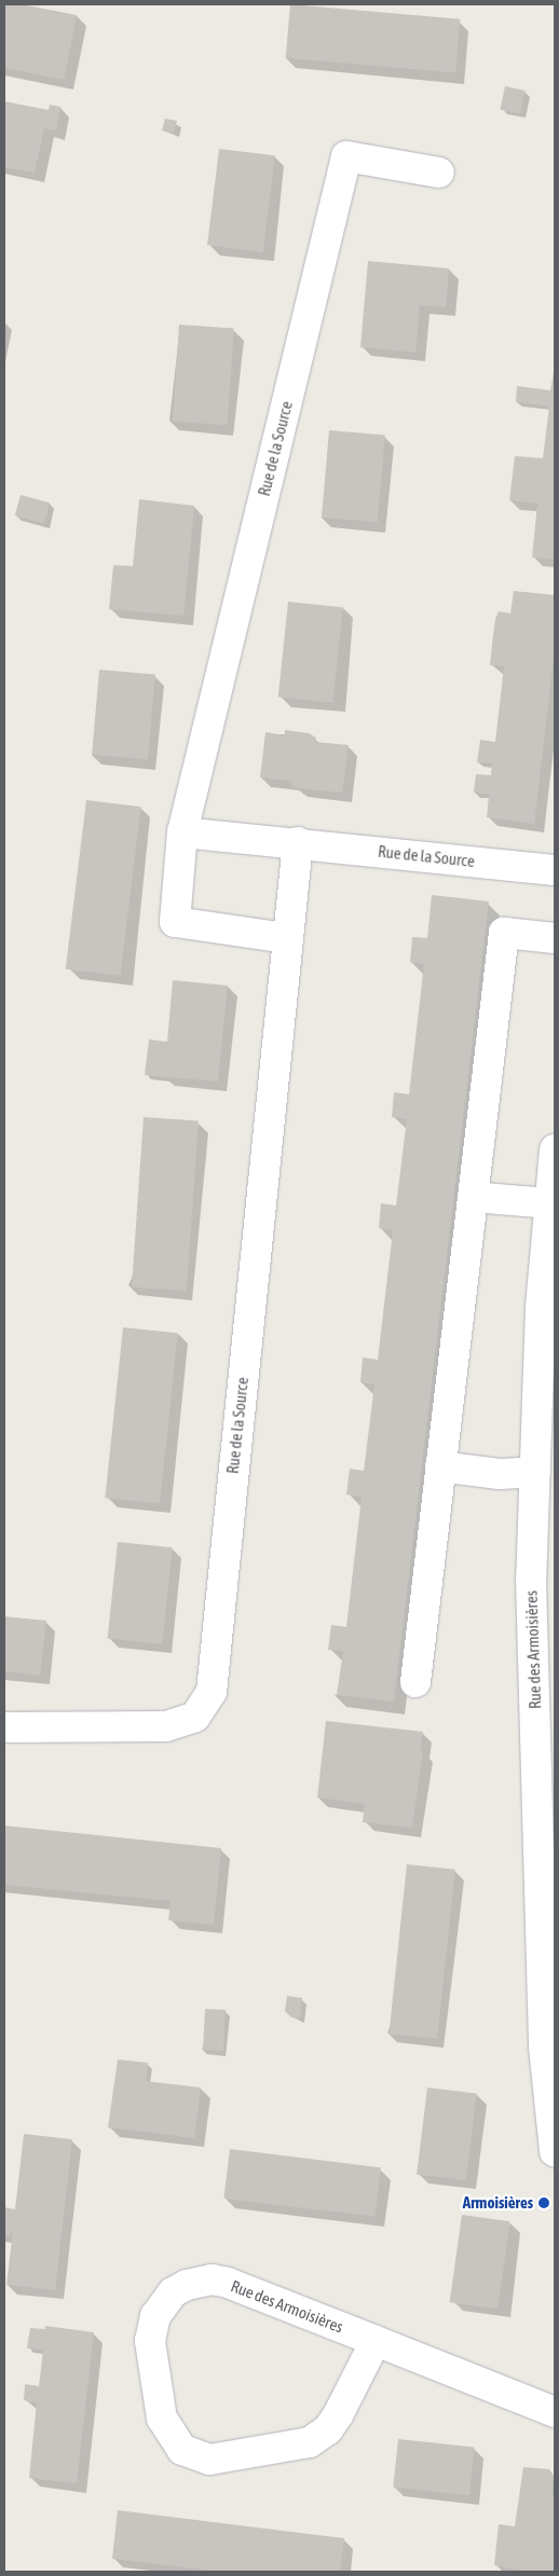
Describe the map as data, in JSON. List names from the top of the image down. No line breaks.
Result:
{"streets":{"street":["Rue de la Source","Rue des Armoisières"]},"places":["Armoisières"]}
